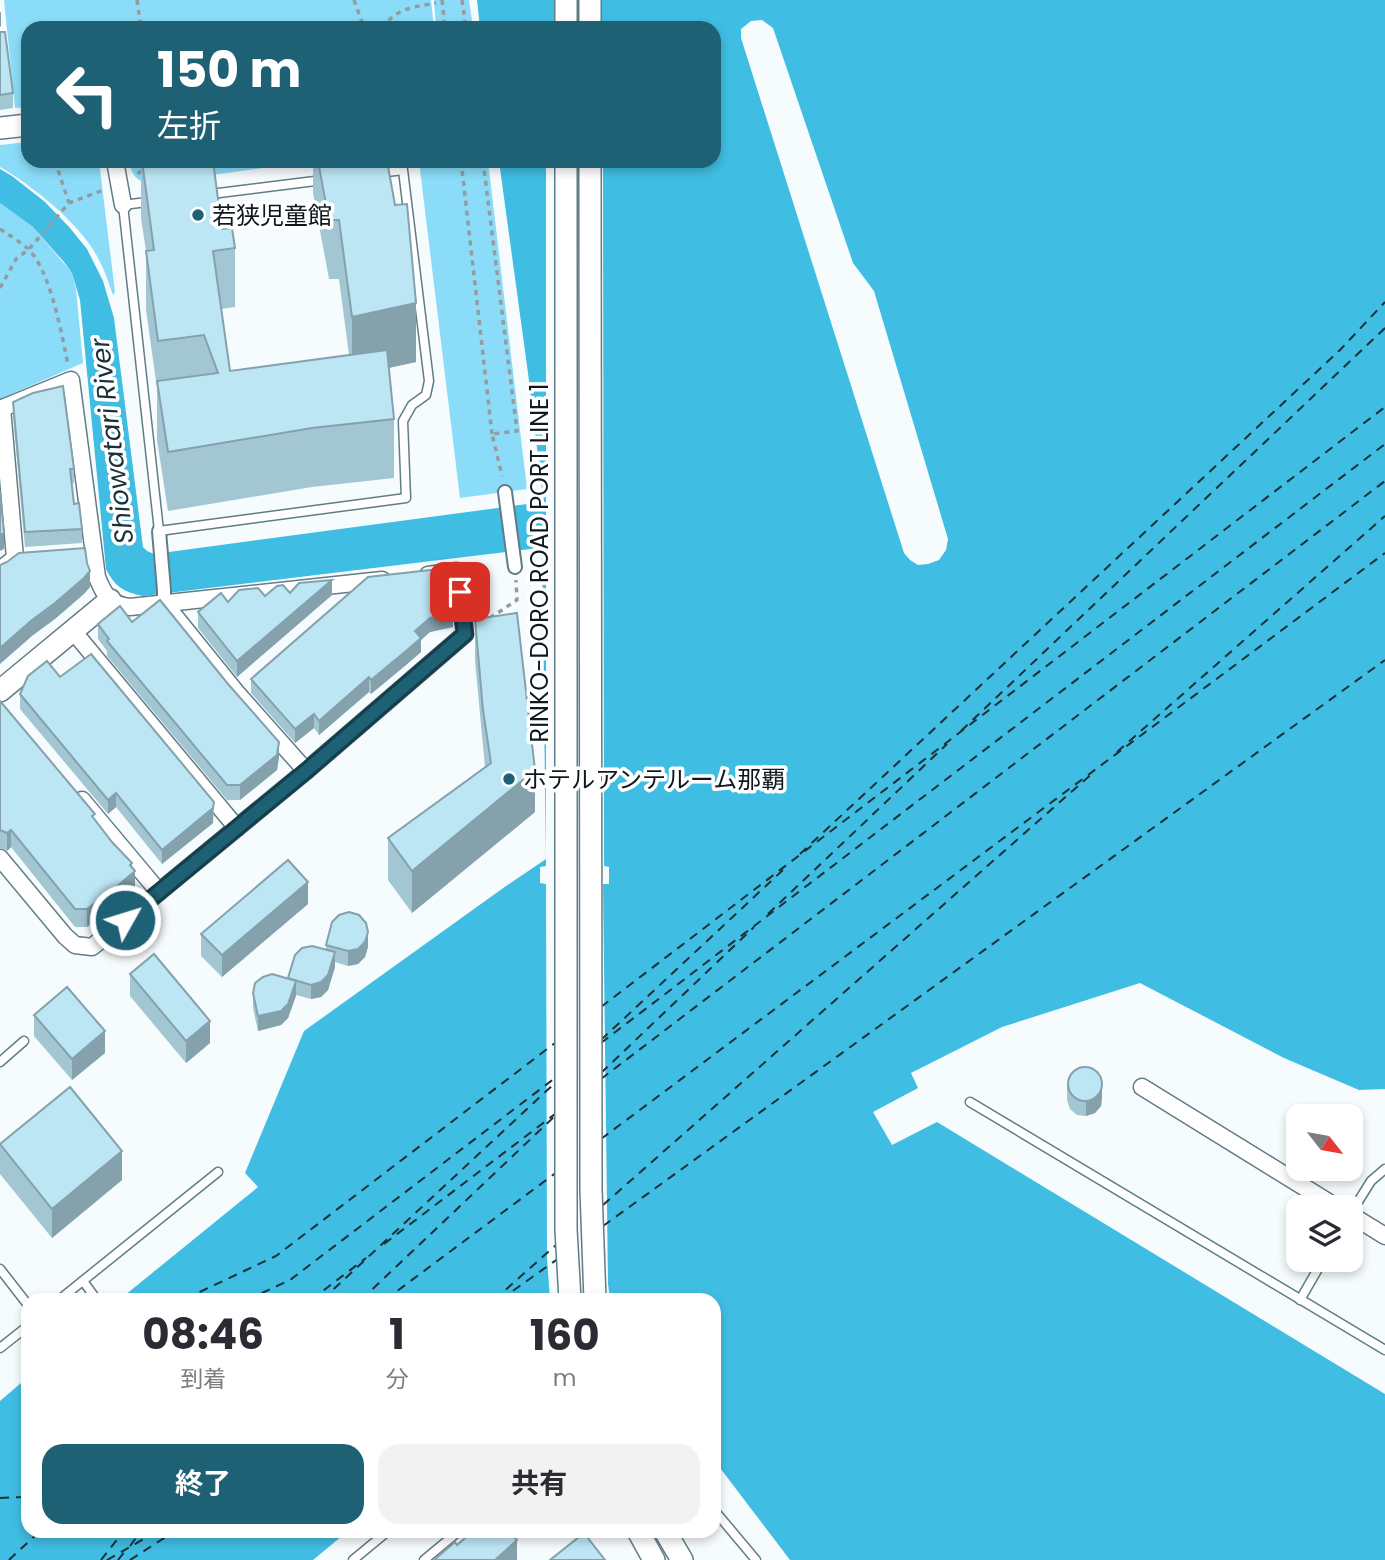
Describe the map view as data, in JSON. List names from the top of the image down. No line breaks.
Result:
{"streets":{"street":["RINKO-DORO ROAD PORT LINE 1"]},"water":["Shiowatari River"],"places":["若狭児童館","ホテルアンテルーム那覇"],"north":"bottom right","page":{"turn":["150 m","左折"],"eta":["08:46","到着","1","分","160","m"],"buttons":["終了","共有"]}}
